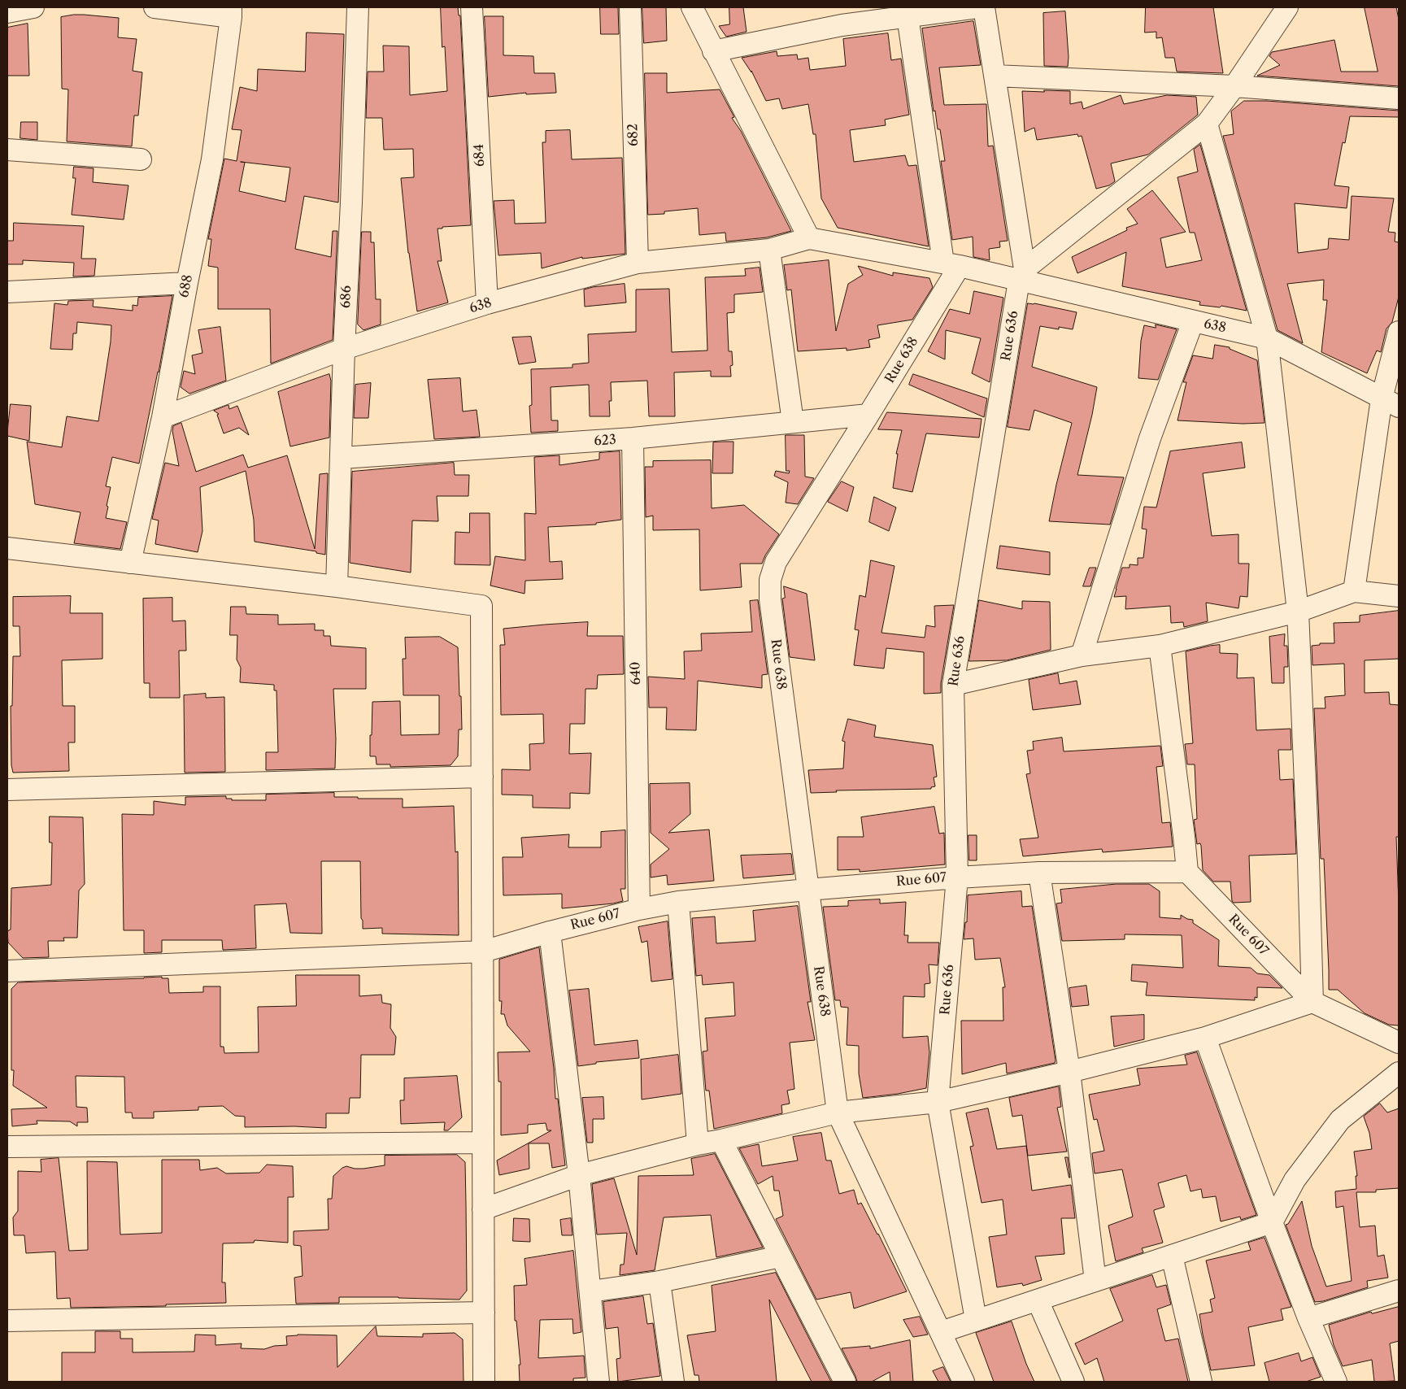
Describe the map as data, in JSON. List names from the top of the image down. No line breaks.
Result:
{"streets":{"street":["682","684","688","686","638","Rue 636","Rue 638","623","640","Rue 607"]},"crossings":[["682","638"],["684","638"],["688","638"],["686","638"],["686","623"],["638","Rue 636"],["638","Rue 638"],["Rue 636","Rue 607"],["Rue 638","623"],["Rue 638","Rue 607"],["623","640"],["640","Rue 607"]]}
